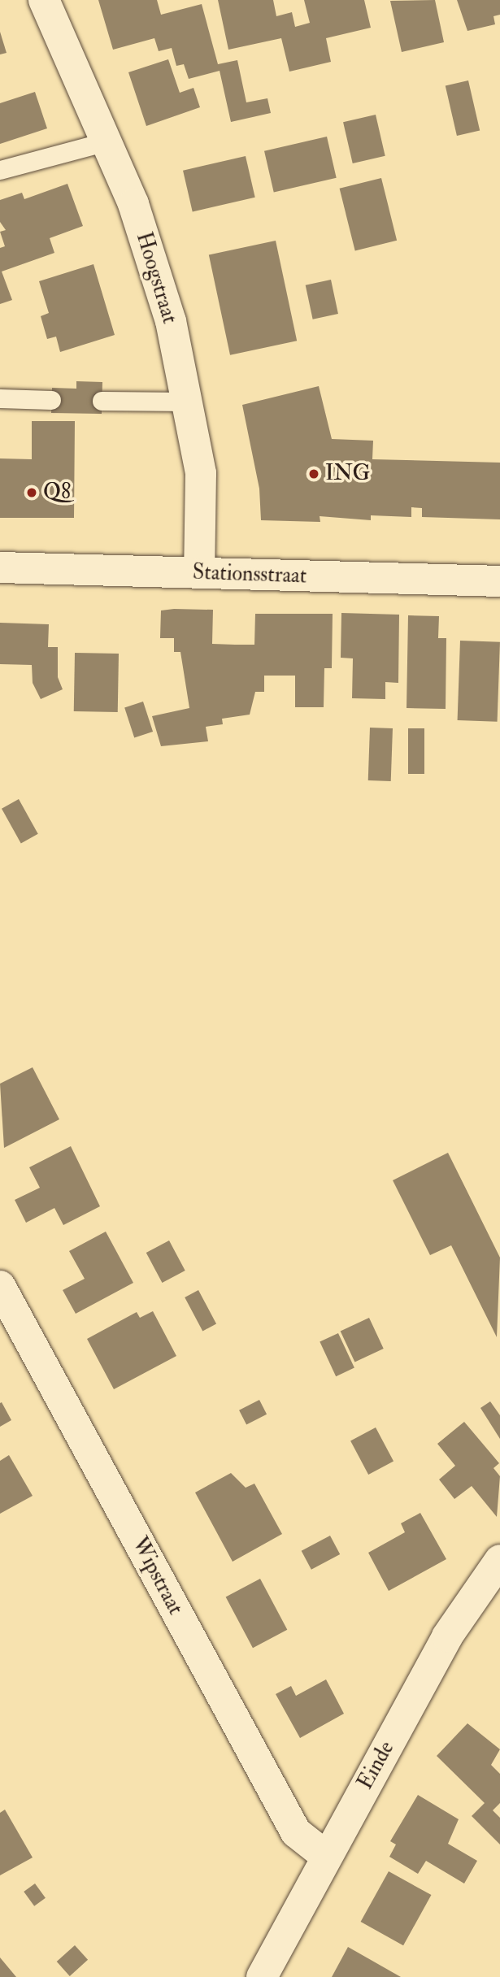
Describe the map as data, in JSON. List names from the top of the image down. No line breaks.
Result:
{"streets":{"street":["Hoogstraat","Stationsstraat","Wipstraat","Einde"]},"crossings":[["Hoogstraat","Stationsstraat"],["Wipstraat","Einde"]],"places":["ING","Q8"]}
